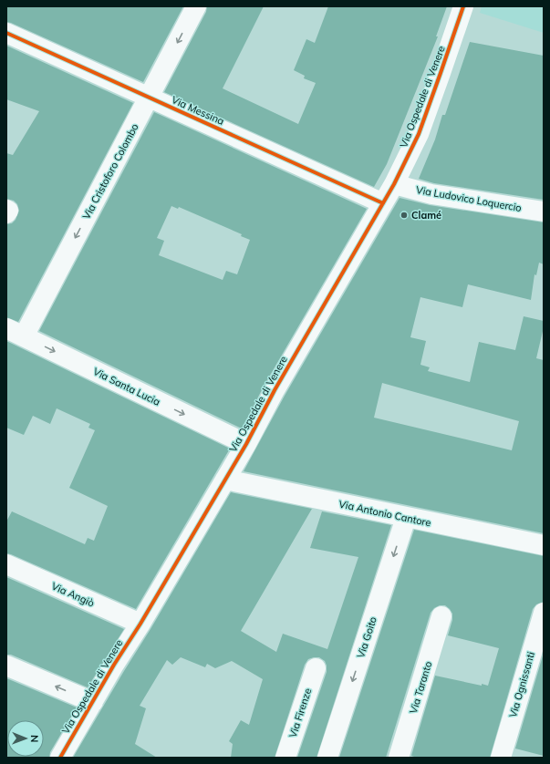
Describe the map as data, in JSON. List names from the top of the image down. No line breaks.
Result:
{"streets":{"street":["Via Ospedale di Venere","Via Messina","Via Cristoforo Colombo","Via Ludovico Loquercio","Via Santa Lucia","Via Antonio Cantore","Via Angiò","Via Goito","Via Ognissanti","Via Taranto","Via Firenze"]},"crossings":[["Via Ospedale di Venere","Via Messina"],["Via Ospedale di Venere","Via Ludovico Loquercio"],["Via Ospedale di Venere","Via Santa Lucia"],["Via Ospedale di Venere","Via Antonio Cantore"],["Via Ospedale di Venere","Via Angiò"],["Via Messina","Via Cristoforo Colombo"],["Via Cristoforo Colombo","Via Santa Lucia"],["Via Antonio Cantore","Via Goito"]],"one_way":["Via Cristoforo Colombo","Via Santa Lucia","Via Goito"],"places":["Clamé"],"north":"right"}
